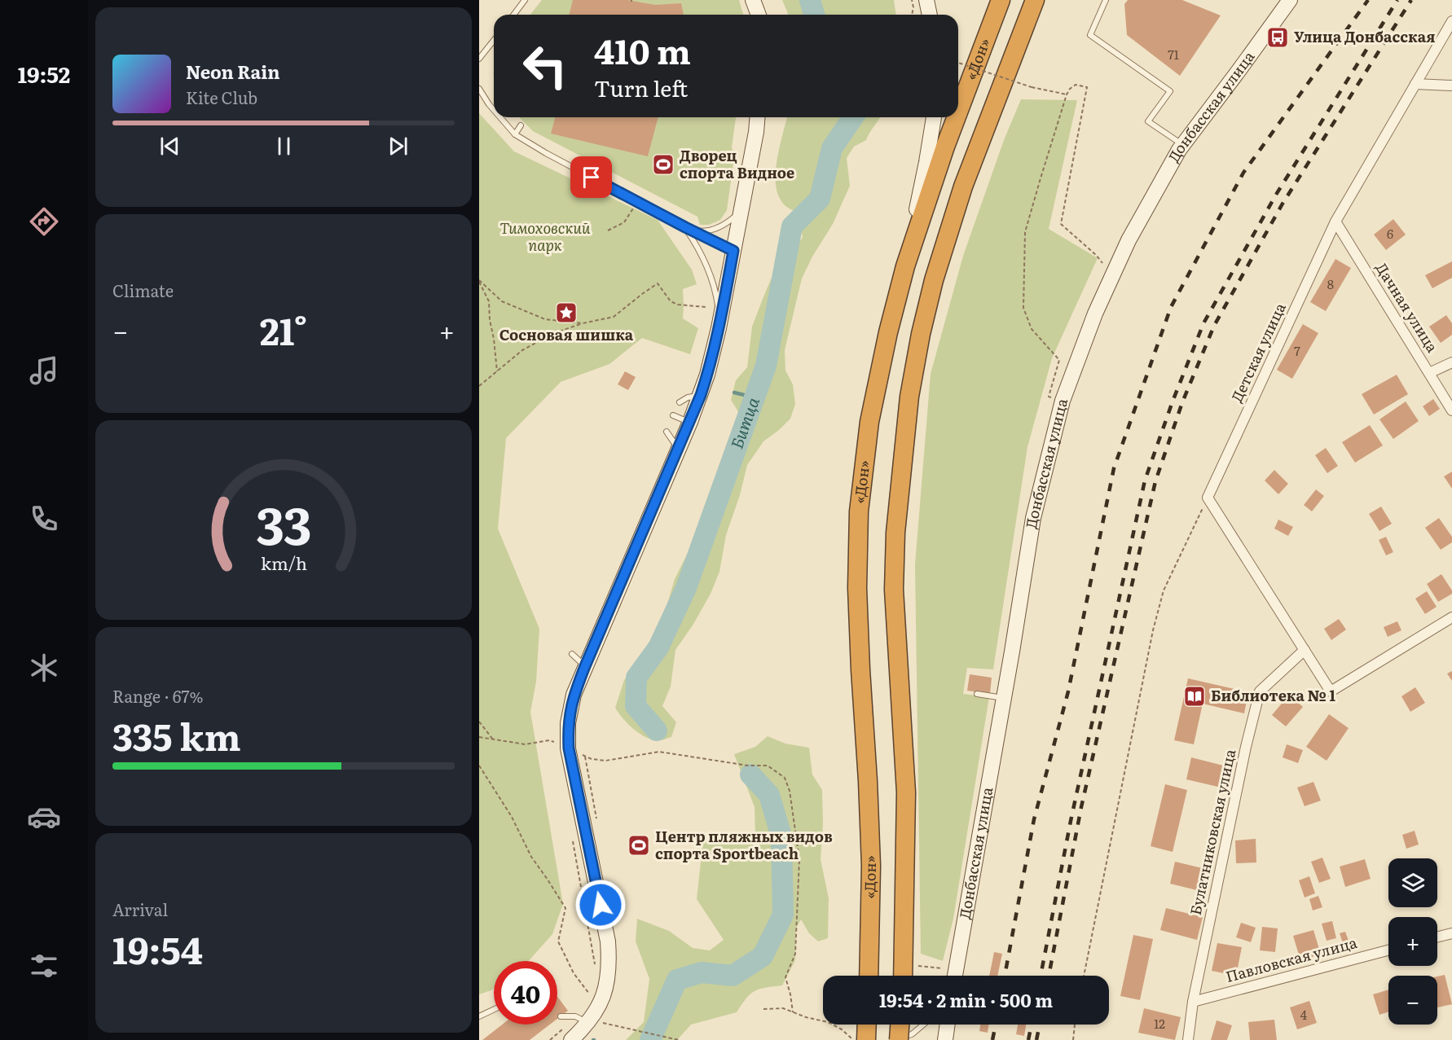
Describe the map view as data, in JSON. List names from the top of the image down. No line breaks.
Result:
{"streets":{"highway":["«Дон»"],"street":["Донбасская улица","Дачная улица","Детская улица","Булатниковская улица","Павловская улица"]},"crossings":[["Дачная улица","Детская улица"],["Булатниковская улица","Павловская улица"]],"water":["Битца"],"parks":["Тимоховский парк"],"places":{"bus stop":["Улица Донбасская"],"sports":["Дворец спорта Видное","Центр пляжных видов спорта Sportbeach"],"place":["Сосновая шишка"],"library":["Библиотека № 1"]},"house_numbers":["71","6","8","7","4","12"],"page":{"tabs":"19:52","turn":["410 m","Turn left"],"song":["Neon Rain","Kite Club"],"tile":["Climate",["Range · 67%","335 km"],["Arrival","19:54"]],"heat":["−","21°","+"],"map_buttons":["+","−"],"limit":"40","trip":"19:54 · 2 min · 500 m","gauge":["33","km/h"]}}
